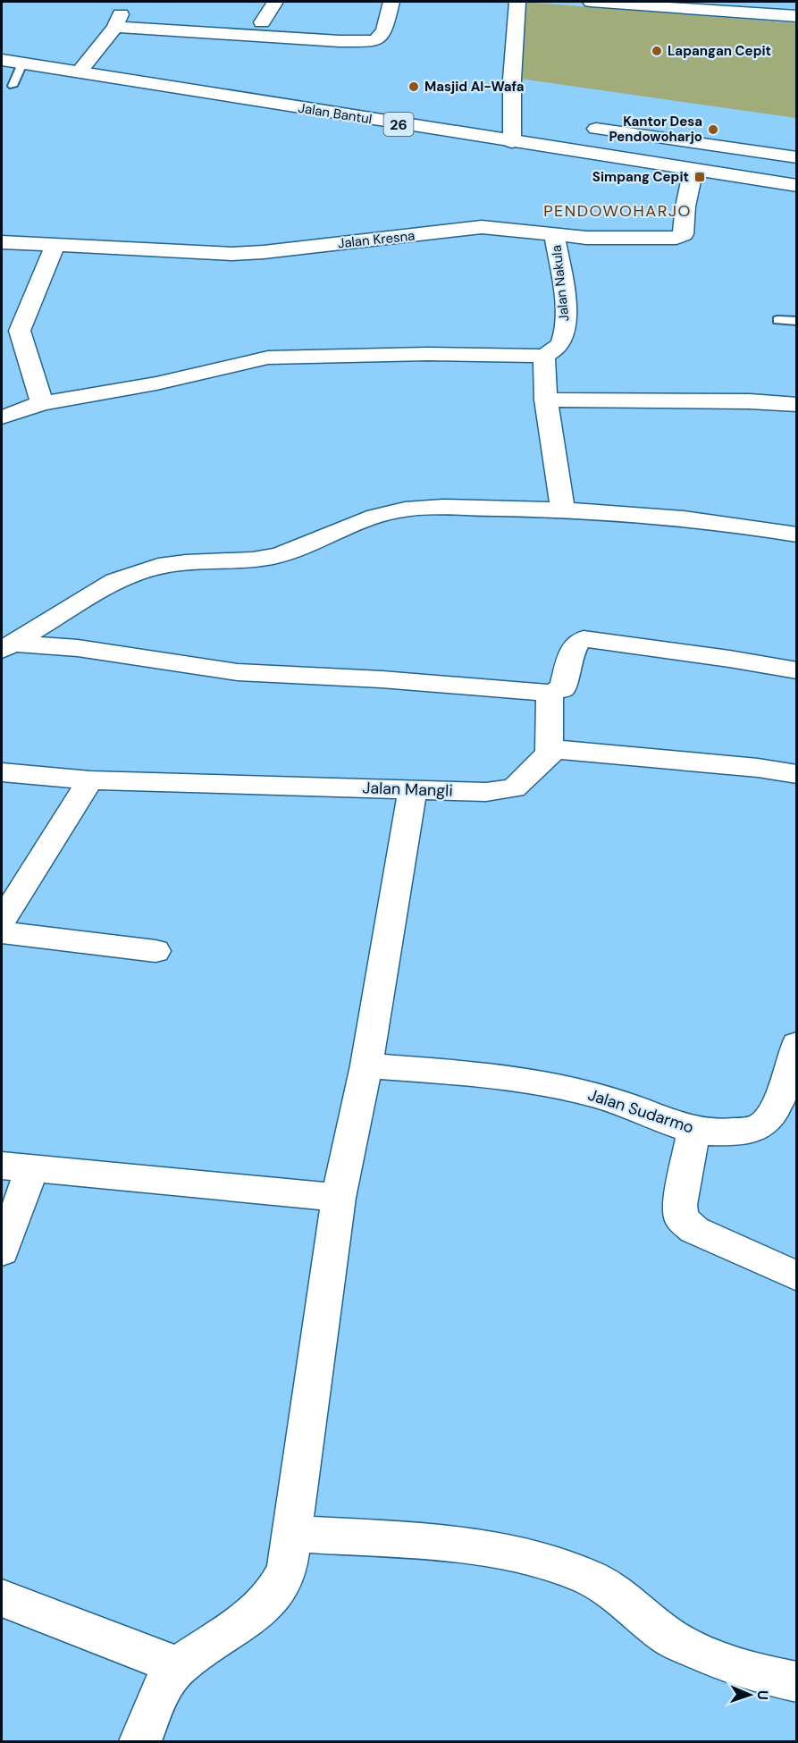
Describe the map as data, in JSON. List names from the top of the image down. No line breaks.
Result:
{"streets":{"street":["Jalan Bantul","26","Jalan Kresna","Jalan Nakula","Jalan Mangli","Jalan Sudarmo"]},"crossings":[["Jalan Bantul","Jalan Kresna"],["Jalan Kresna","Jalan Nakula"]],"districts":["PENDOWOHARJO"],"places":{"other":["Lapangan Cepit","Masjid Al-Wafa","Kantor Desa Pendowoharjo"],"transit":["Simpang Cepit"]},"north":"right"}
